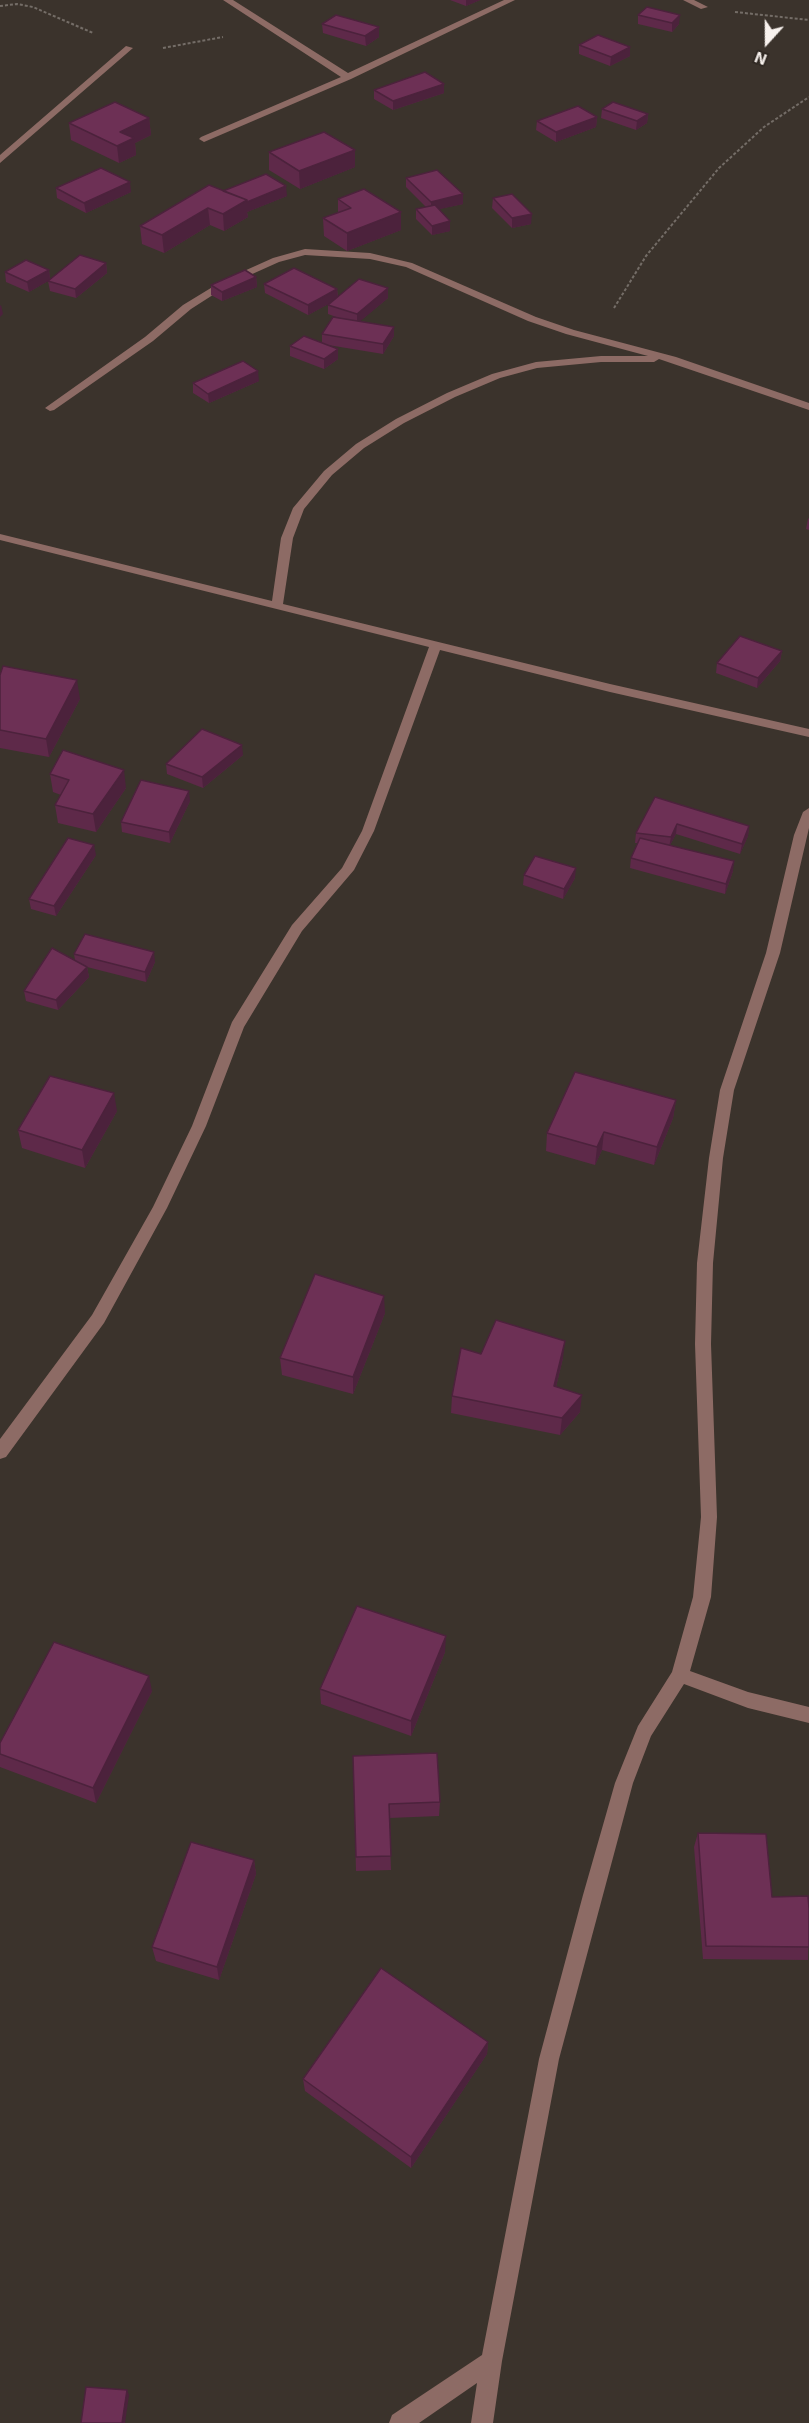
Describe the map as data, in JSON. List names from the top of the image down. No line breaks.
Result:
{"north":"bottom"}
